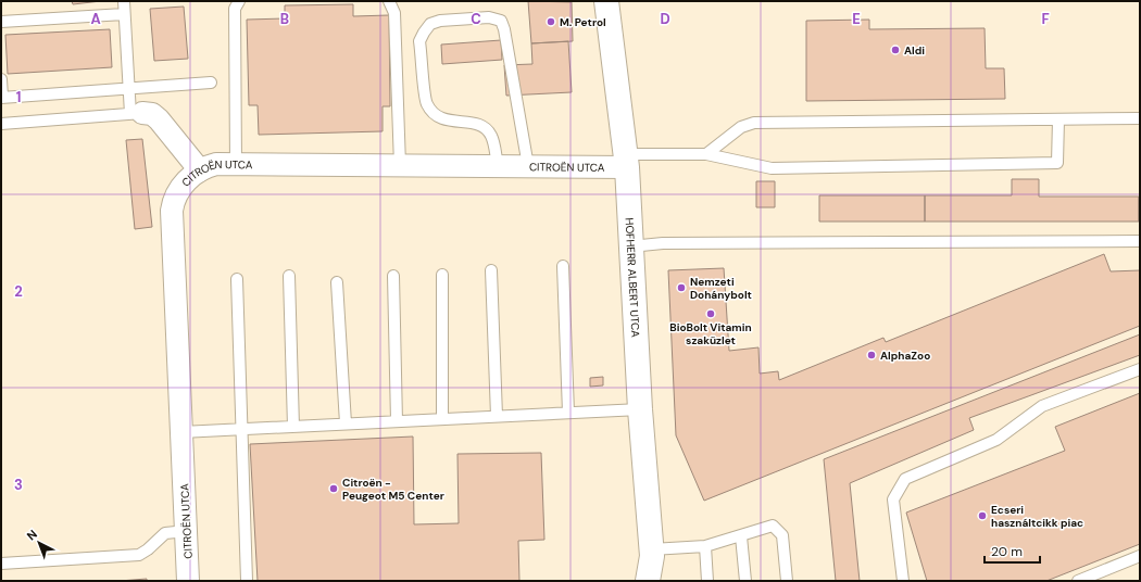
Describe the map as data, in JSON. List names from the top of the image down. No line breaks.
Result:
{"streets":{"street":["CITROËN UTCA","HOFHERR ALBERT UTCA"]},"crossings":[["CITROËN UTCA","HOFHERR ALBERT UTCA"]],"places":["M. Petrol","Aldi","Nemzeti Dohánybolt","BioBolt Vitamin szaküzlet","AlphaZoo","Citroën - Peugeot M5 Center","Ecseri használtcikk piac"],"scale_bar":"20 m","north":"top left","grid":{"columns":["A","B","C","D","E","F"],"rows":["1","2","3"]}}
